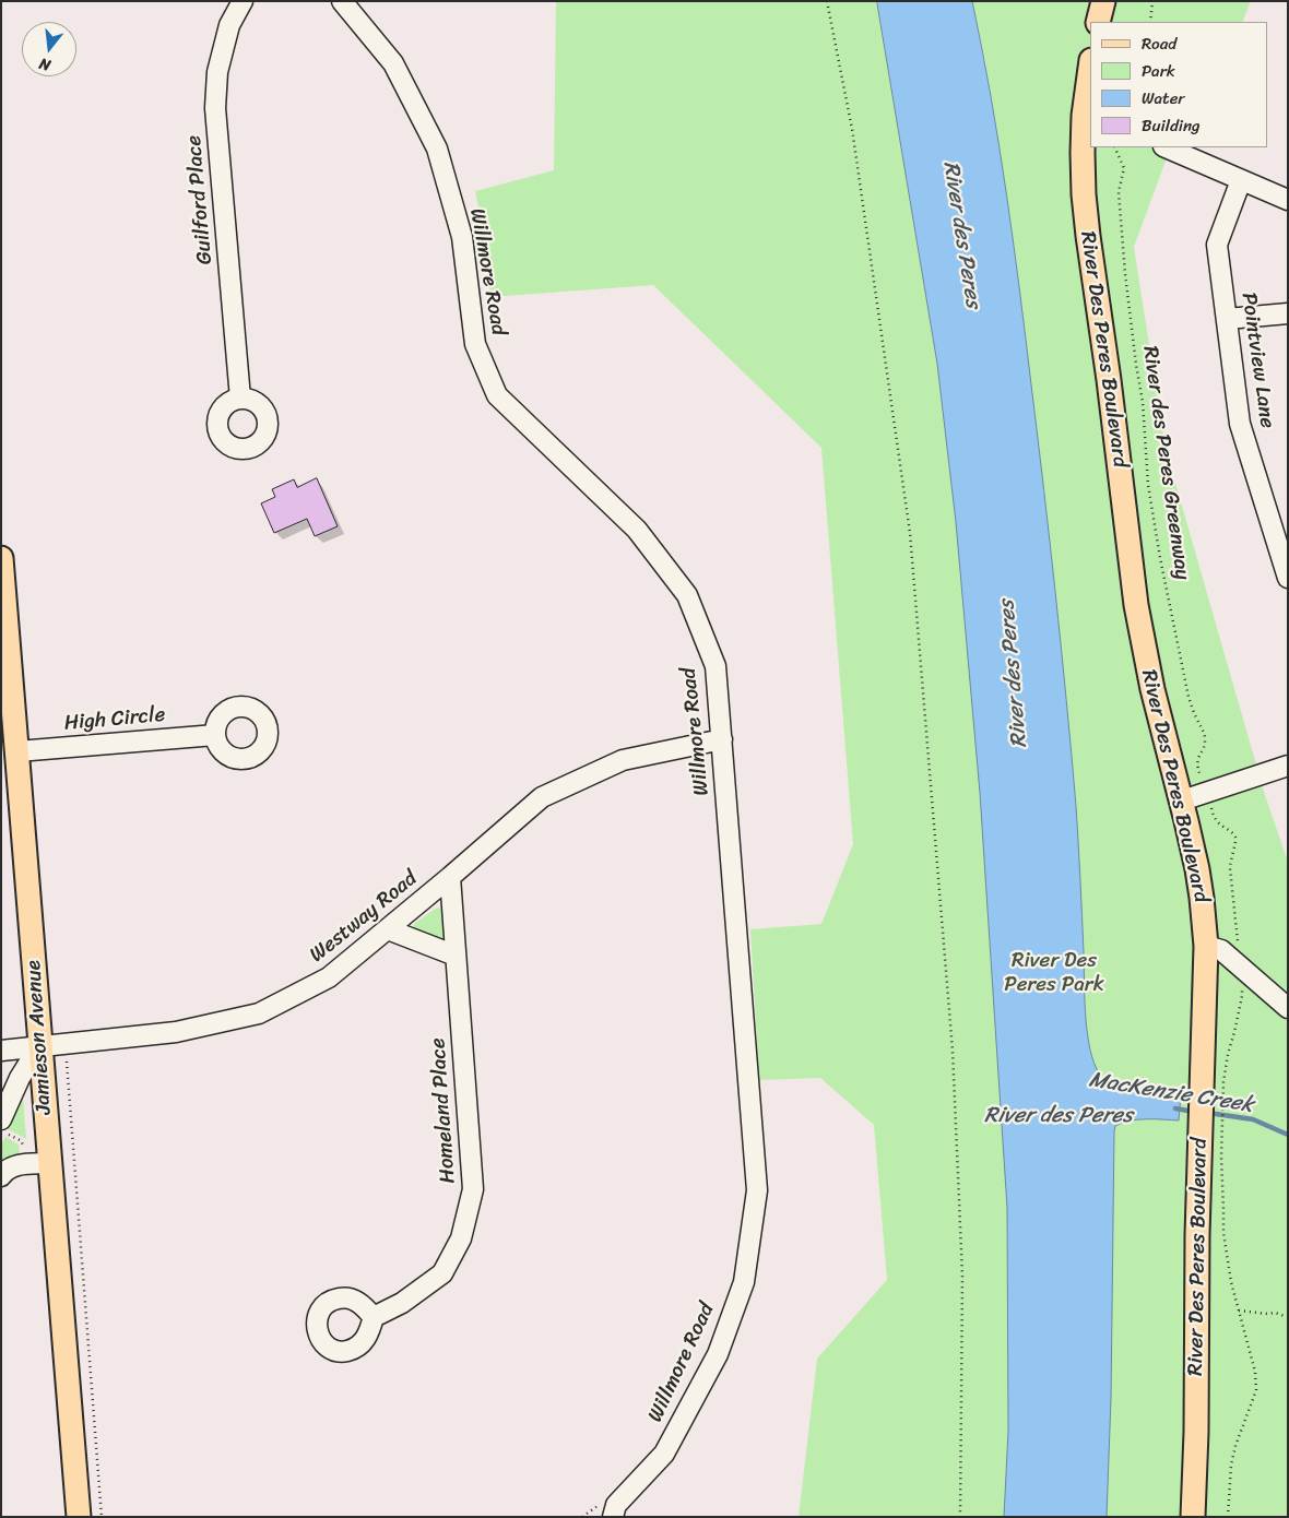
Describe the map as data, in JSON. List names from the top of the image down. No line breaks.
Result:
{"streets":{"main road":["River Des Peres Boulevard","Jamieson Avenue"],"street":["Guilford Place","Willmore Road","Pointview Lane","High Circle","Westway Road","Homeland Place"],"path":["River des Peres Greenway"]},"crossings":[["Willmore Road","Westway Road"],["High Circle","Jamieson Avenue"],["Westway Road","Jamieson Avenue"],["Westway Road","Homeland Place"]],"water":["River des Peres","MacKenzie Creek"],"parks":["River Des Peres Park"],"legend":["Road","Park","Water","Building"],"north":"bottom"}
